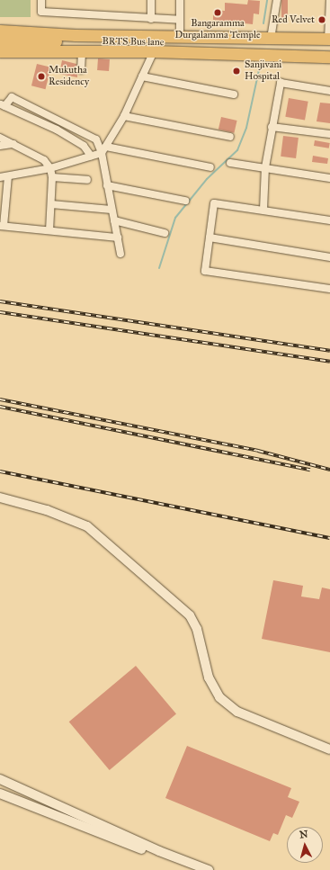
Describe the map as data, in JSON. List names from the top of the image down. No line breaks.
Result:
{"streets":{"main road":["BRTS Bus lane"]},"places":["Bangaramma Durgalamma Temple","Red Velvet","Sanjivani Hospital","Mukutha Residency"],"north":"top"}
